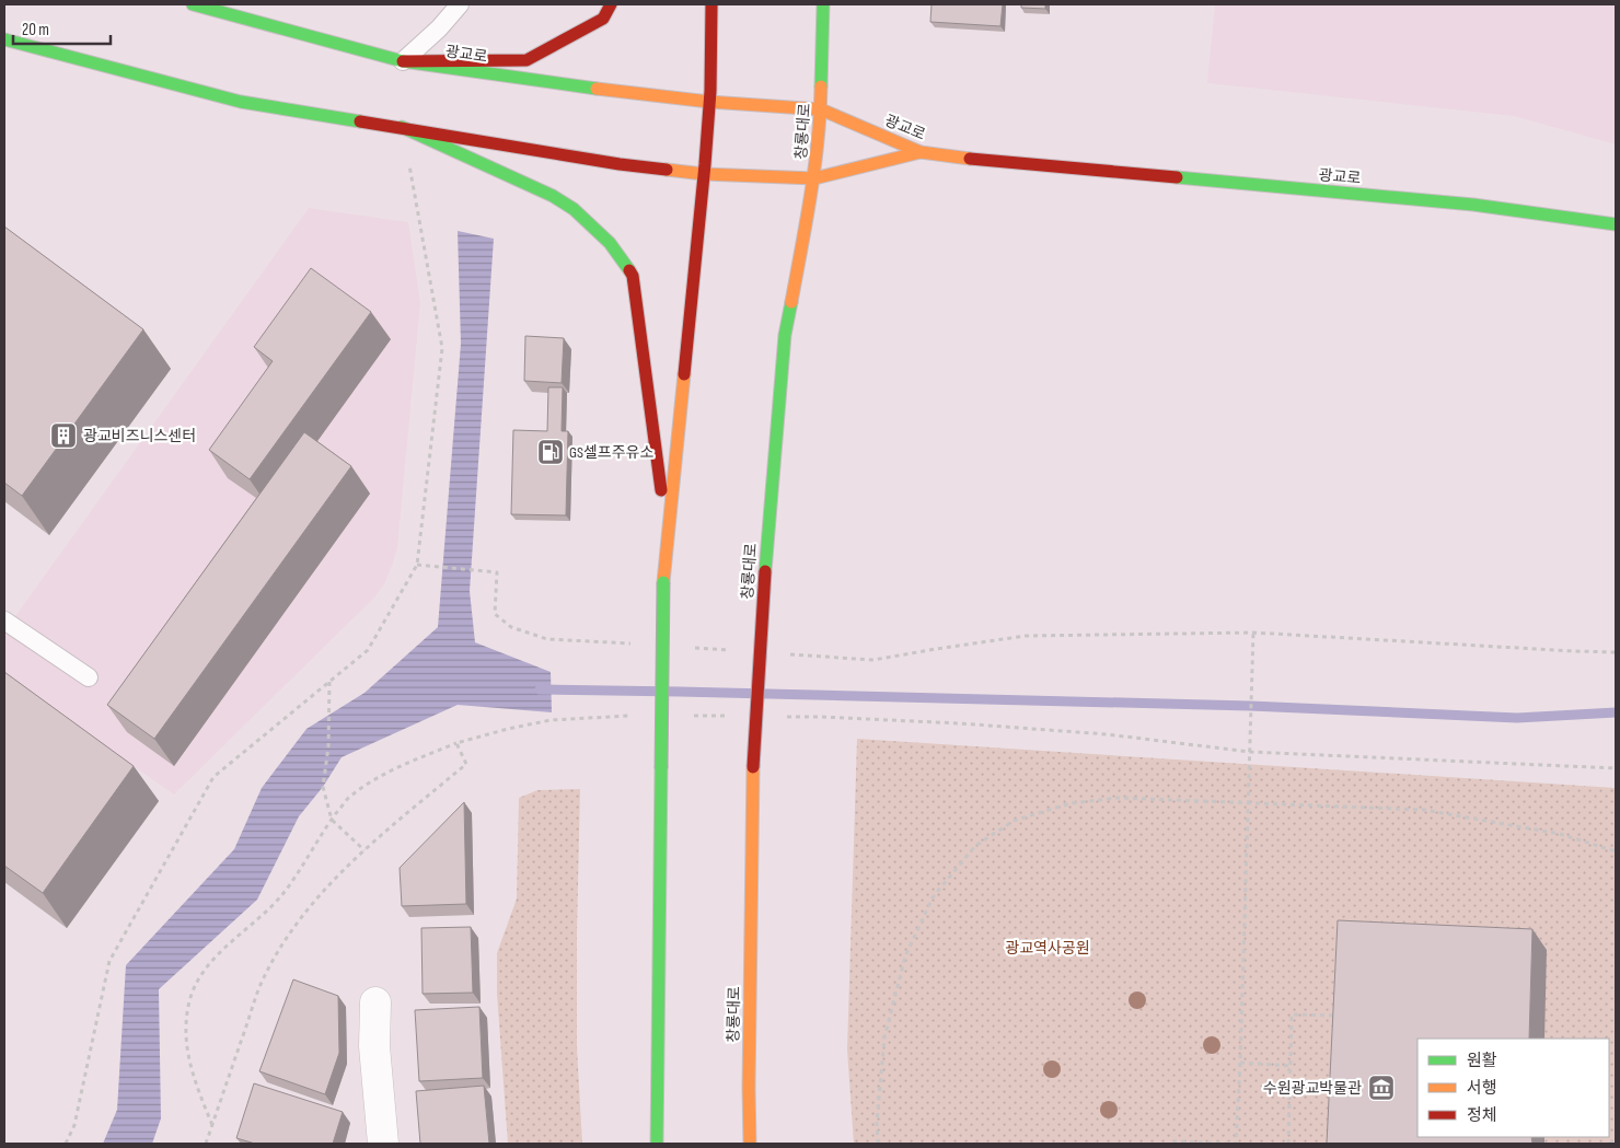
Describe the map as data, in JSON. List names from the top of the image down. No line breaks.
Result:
{"streets":{"main road":["광교로","창룡대로"]},"crossings":[["광교로","창룡대로"]],"parks":["광교역사공원"],"places":{"building":["광교비즈니스센터"],"fuel station":["GS셀프주유소"],"museum":["수원광교박물관"]},"legend":["원활","서행","정체"],"scale_bar":"20 m"}
